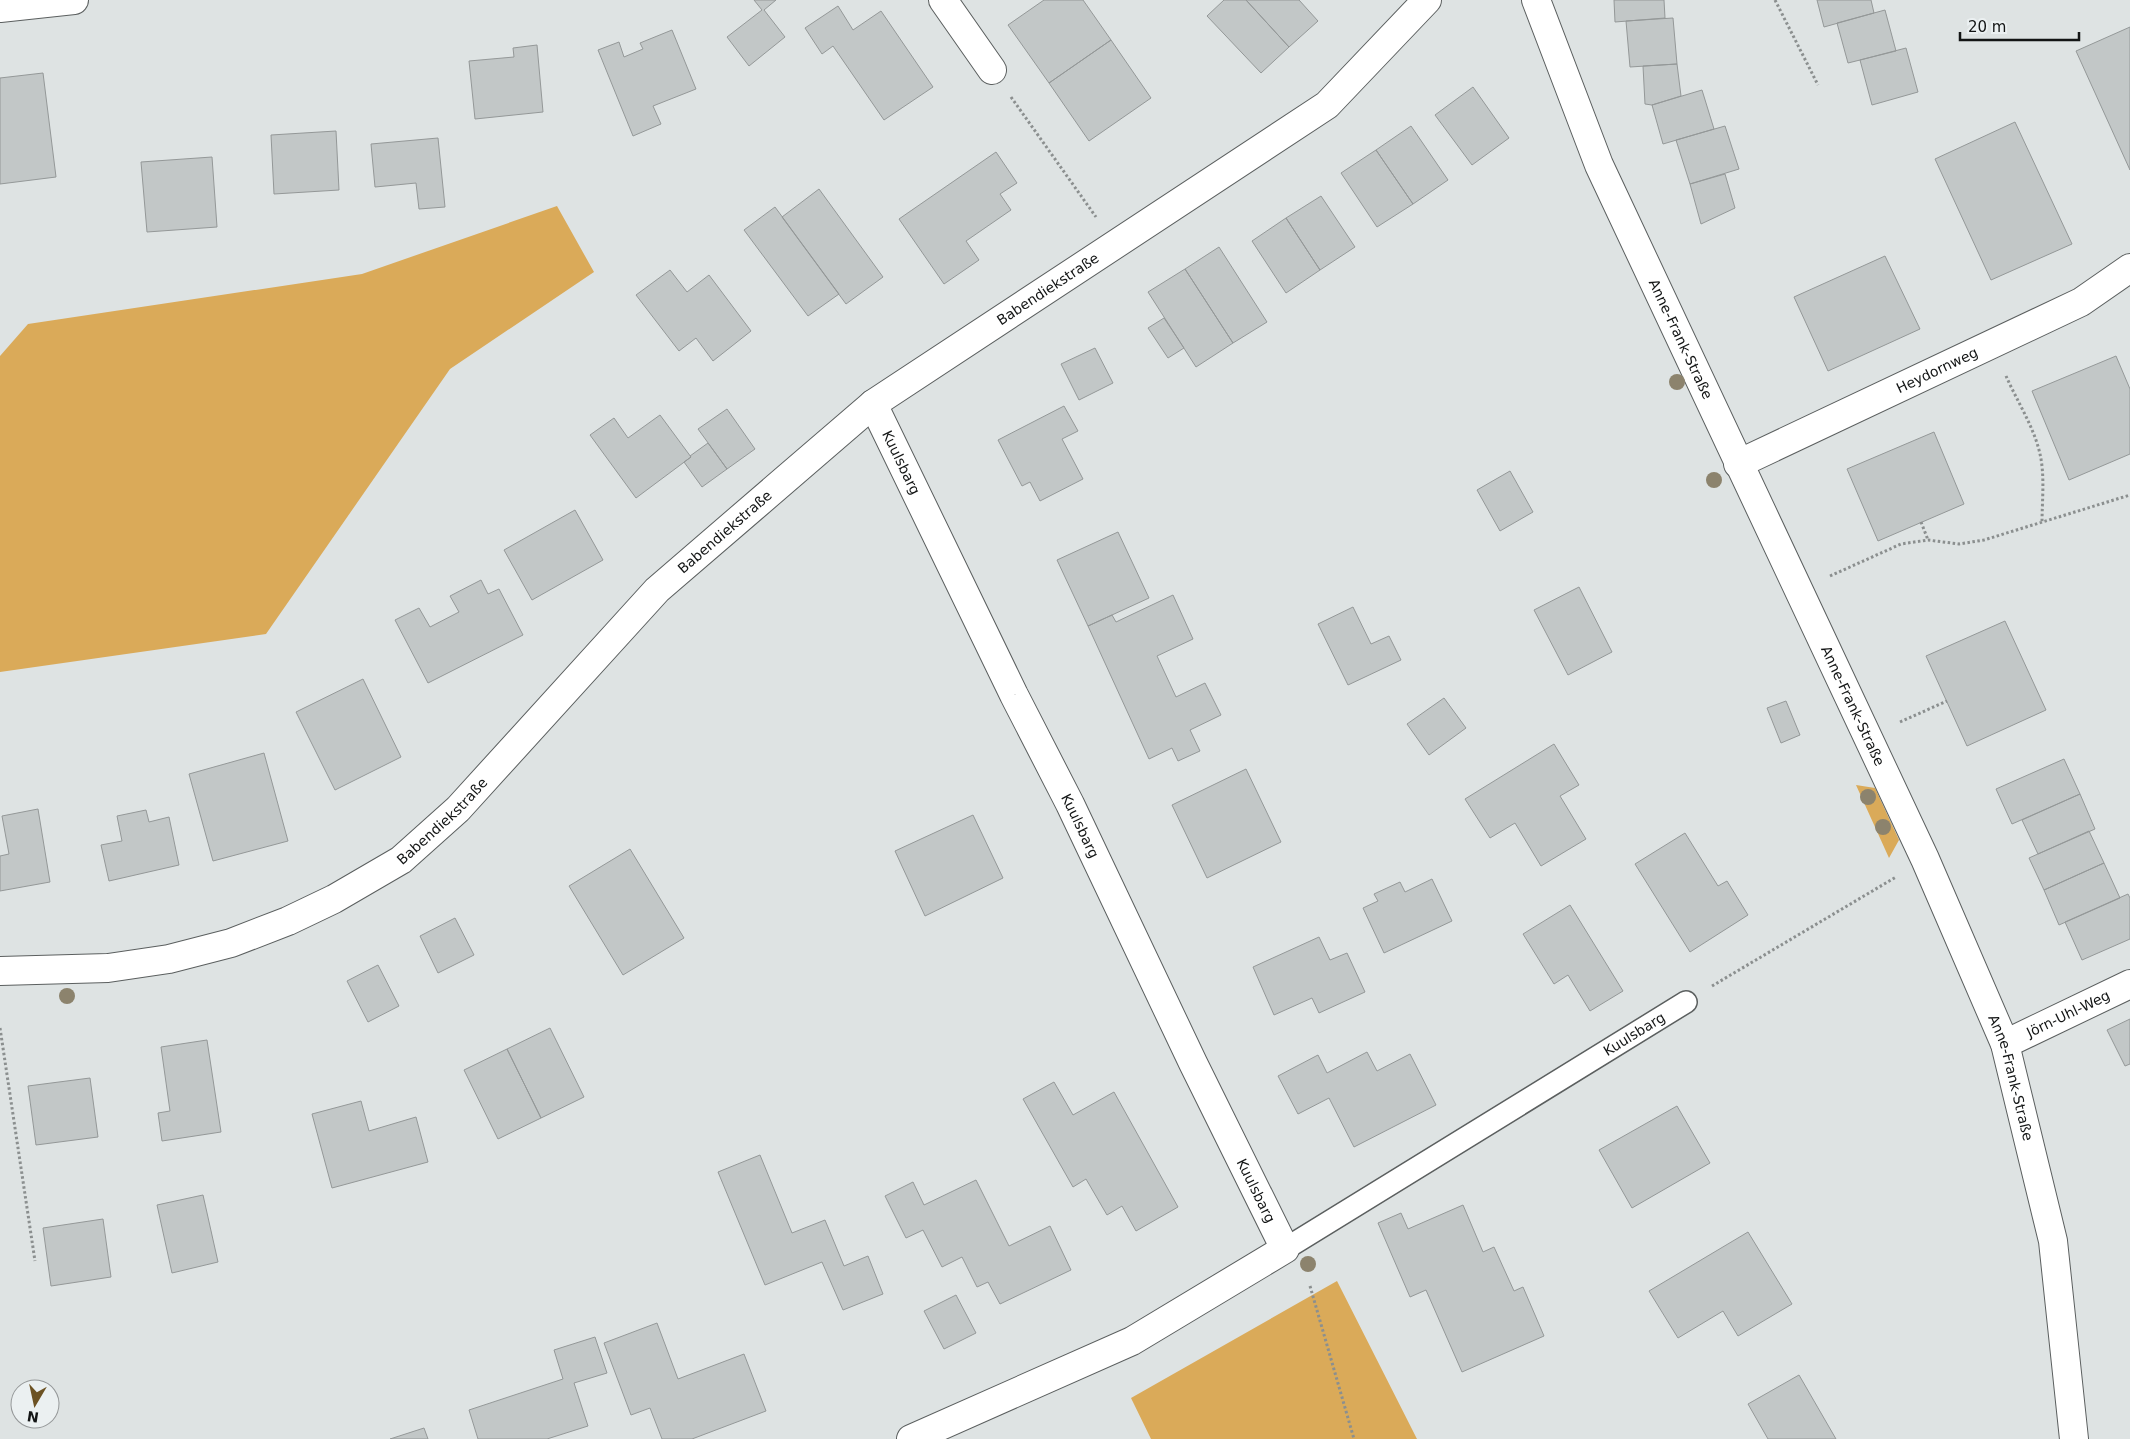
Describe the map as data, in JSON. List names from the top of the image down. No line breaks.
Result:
{"streets":{"street":["Babendiekstraße","Anne-Frank-Straße","Heydornweg","Kuulsbarg","Jörn-Uhl-Weg"]},"crossings":[["Babendiekstraße","Kuulsbarg"],["Anne-Frank-Straße","Heydornweg"],["Anne-Frank-Straße","Jörn-Uhl-Weg"]],"scale_bar":"20 m","north":"bottom"}
